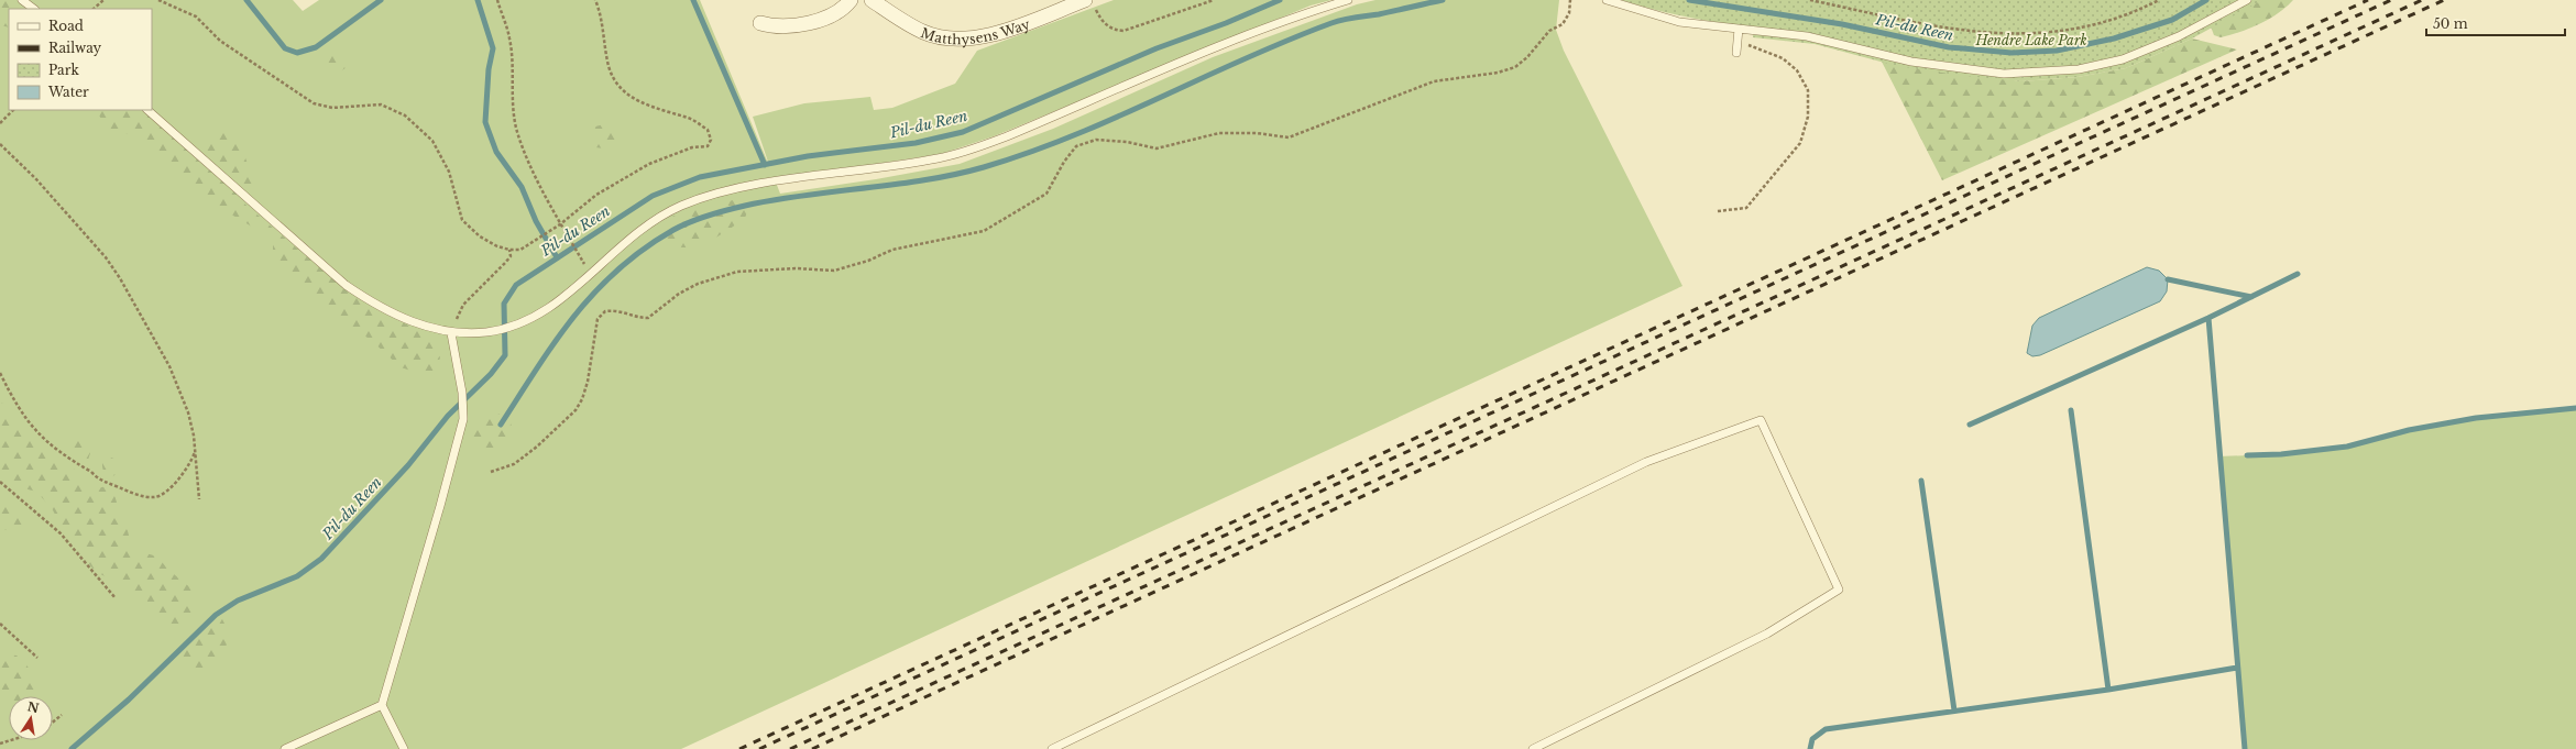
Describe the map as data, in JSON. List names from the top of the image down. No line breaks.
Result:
{"streets":{"street":["Matthysens Way"]},"water":["Pil-du Reen"],"parks":["Hendre Lake Park"],"legend":["Road","Railway","Park","Water"],"scale_bar":"50 m","north":"top"}
